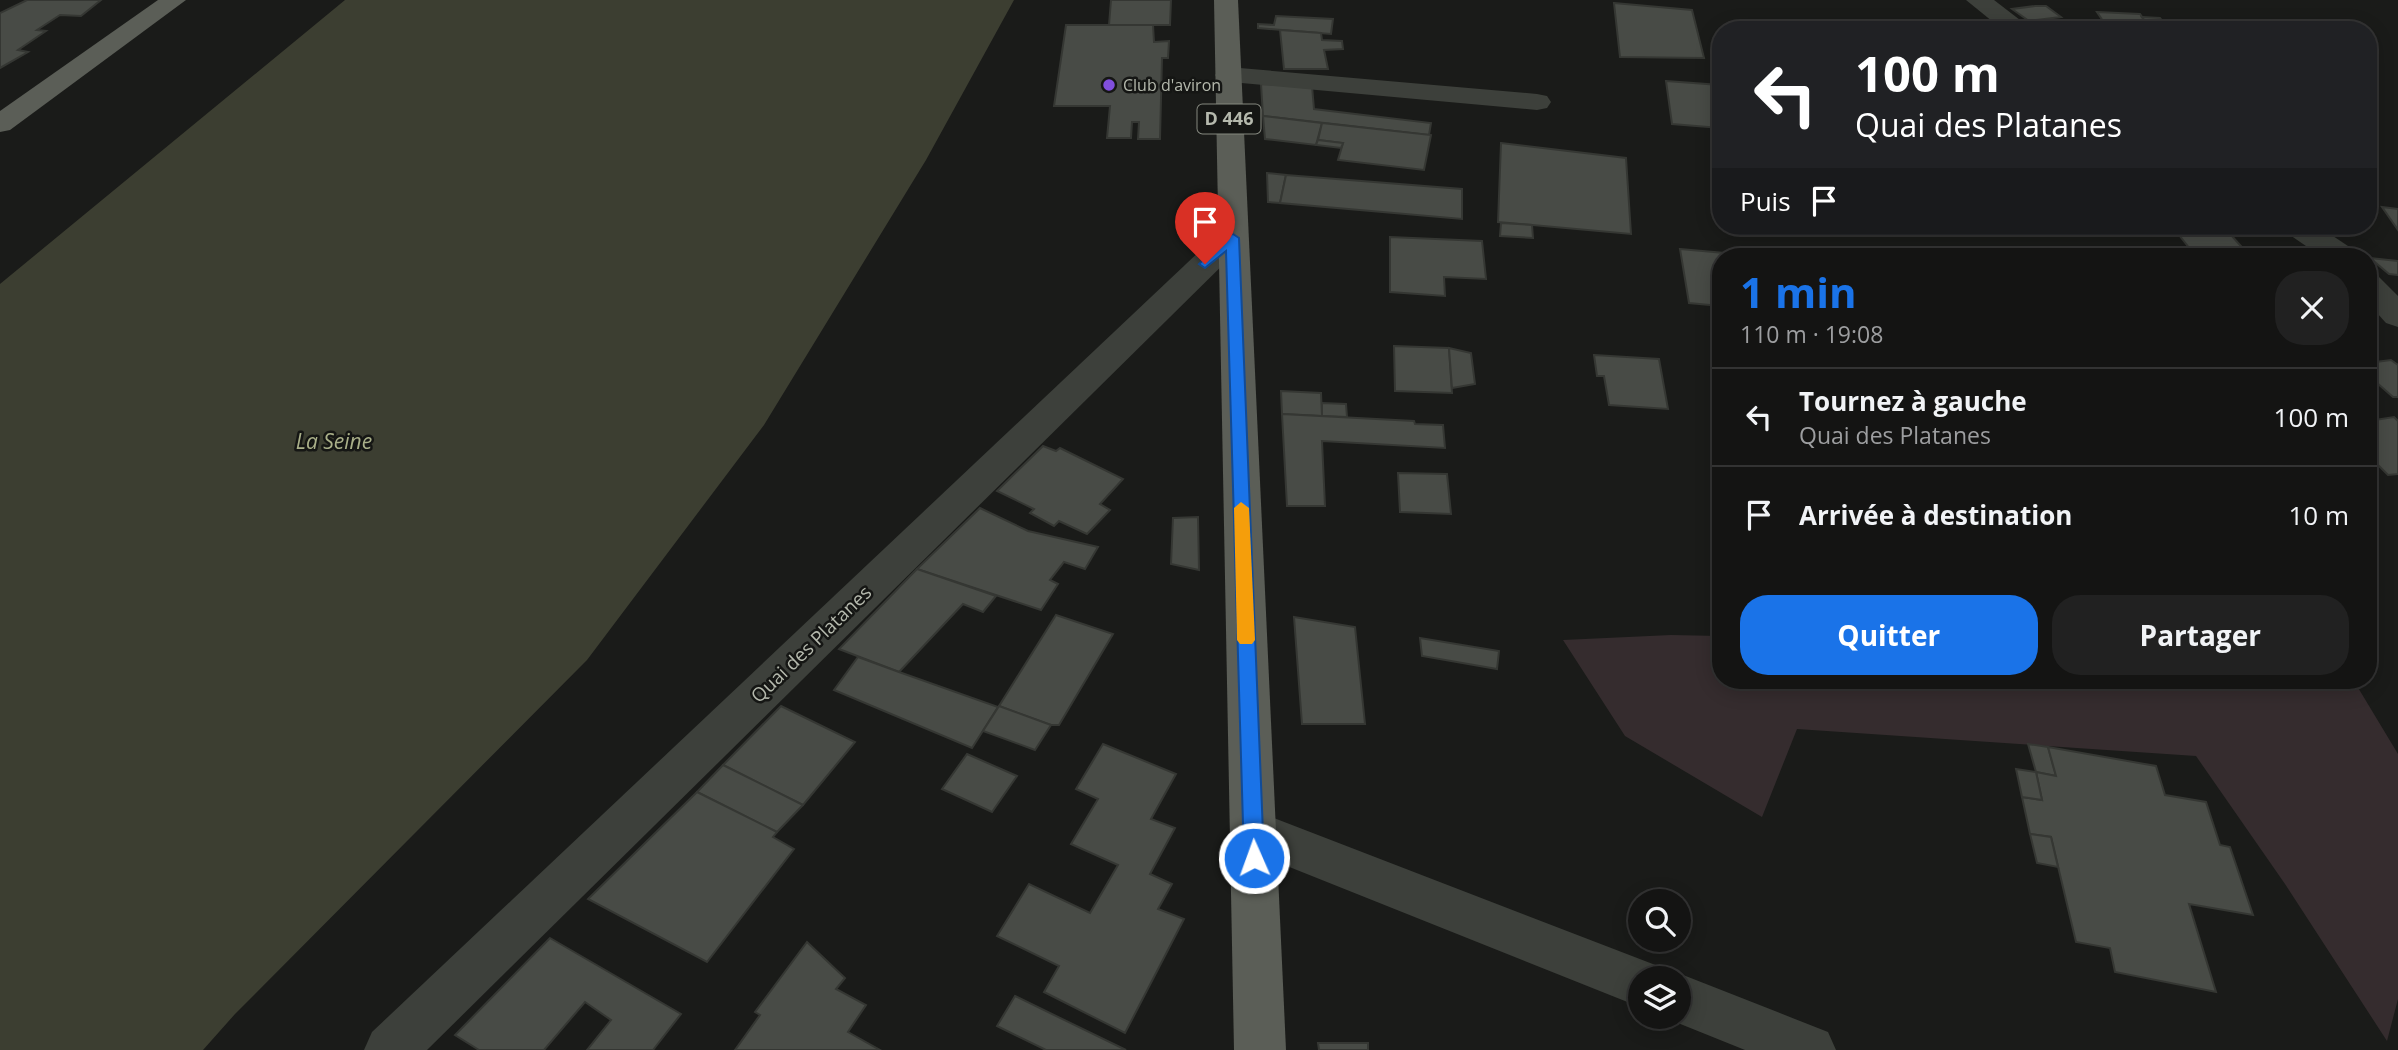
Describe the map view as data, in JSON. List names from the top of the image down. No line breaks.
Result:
{"streets":{"main road":["D 446"],"street":["Quai des Platanes"]},"crossings":[["D 446","Quai des Platanes"]],"water":["La Seine"],"places":["Club d'aviron"],"page":{"turn":["100 m","Quai des Platanes"],"then":"Puis","heading":["1 min","110 m · 19:08"],"list":[{"name":"Tournez à gauche","note":"Quai des Platanes","value":"100 m"},{"name":"Arrivée à destination","value":"10 m"}],"buttons":["Quitter","Partager"]}}
